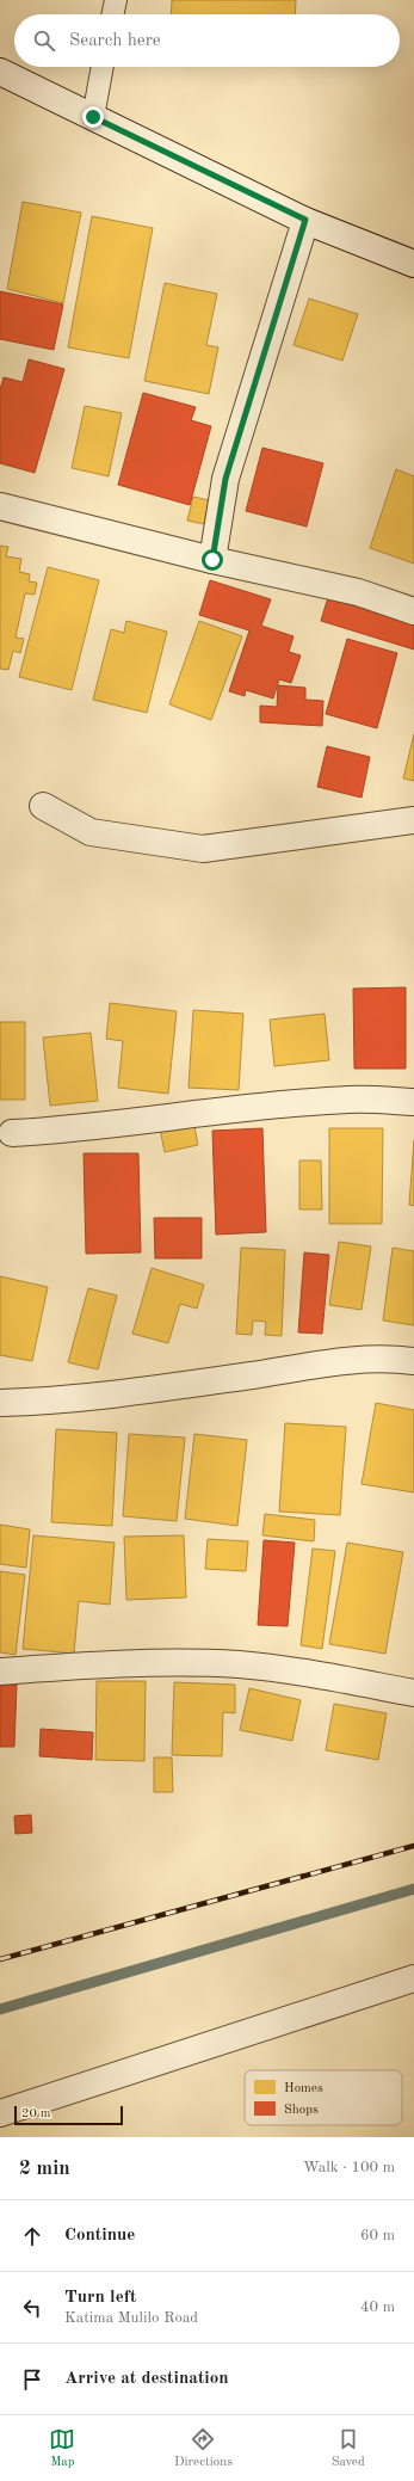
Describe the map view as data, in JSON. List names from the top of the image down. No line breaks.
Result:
{"legend":["Homes","Shops"],"scale_bar":"20 m","page":{"search":"Search here","scale":"20 m","heading":["2 min","Walk · 100 m"],"list":[["Continue","60 m"],["Turn left","Katima Mulilo Road","40 m"],"Arrive at destination"],"nav":["Map","Directions","Saved"]}}
